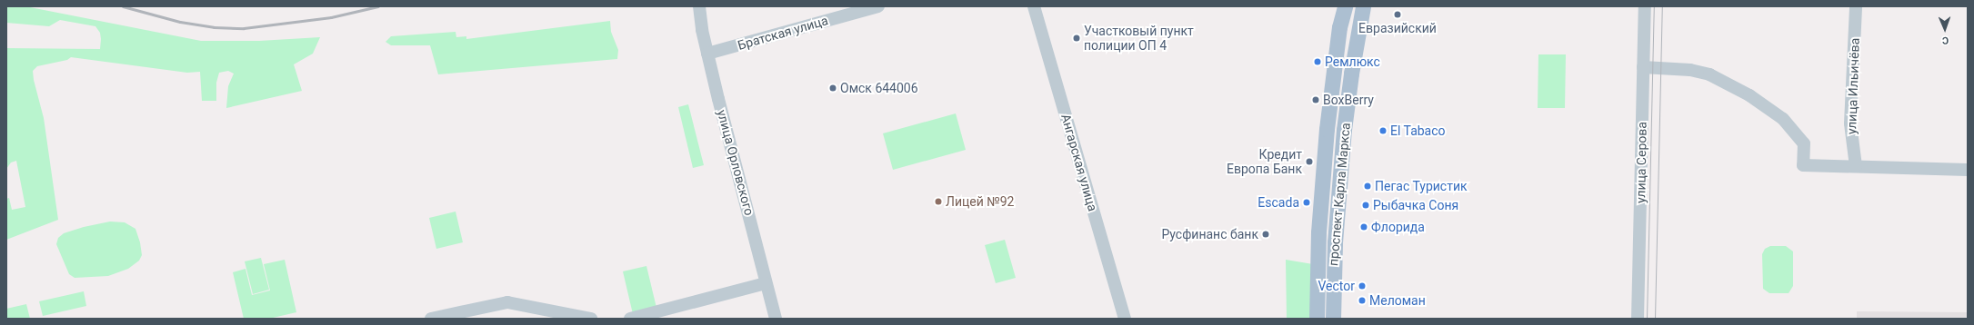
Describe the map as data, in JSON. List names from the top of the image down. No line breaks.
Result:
{"streets":{"main road":["проспект Карла Маркса"],"street":["Братская улица","улица Ильичёва","улица Орловского","Ангарская улица","улица Серова"]},"crossings":[["Братская улица","улица Орловского"]],"places":["Евразийский","Участковый пункт полиции ОП 4","Ремлюкс","Омск 644006","BoxBerry","El Tabaco","Кредит Европа Банк","Пегас Туристик","Лицей №92","Escada","Рыбачка Соня","Флорида","Русфинанс банк","Vector","Меломан"],"north":"bottom"}
